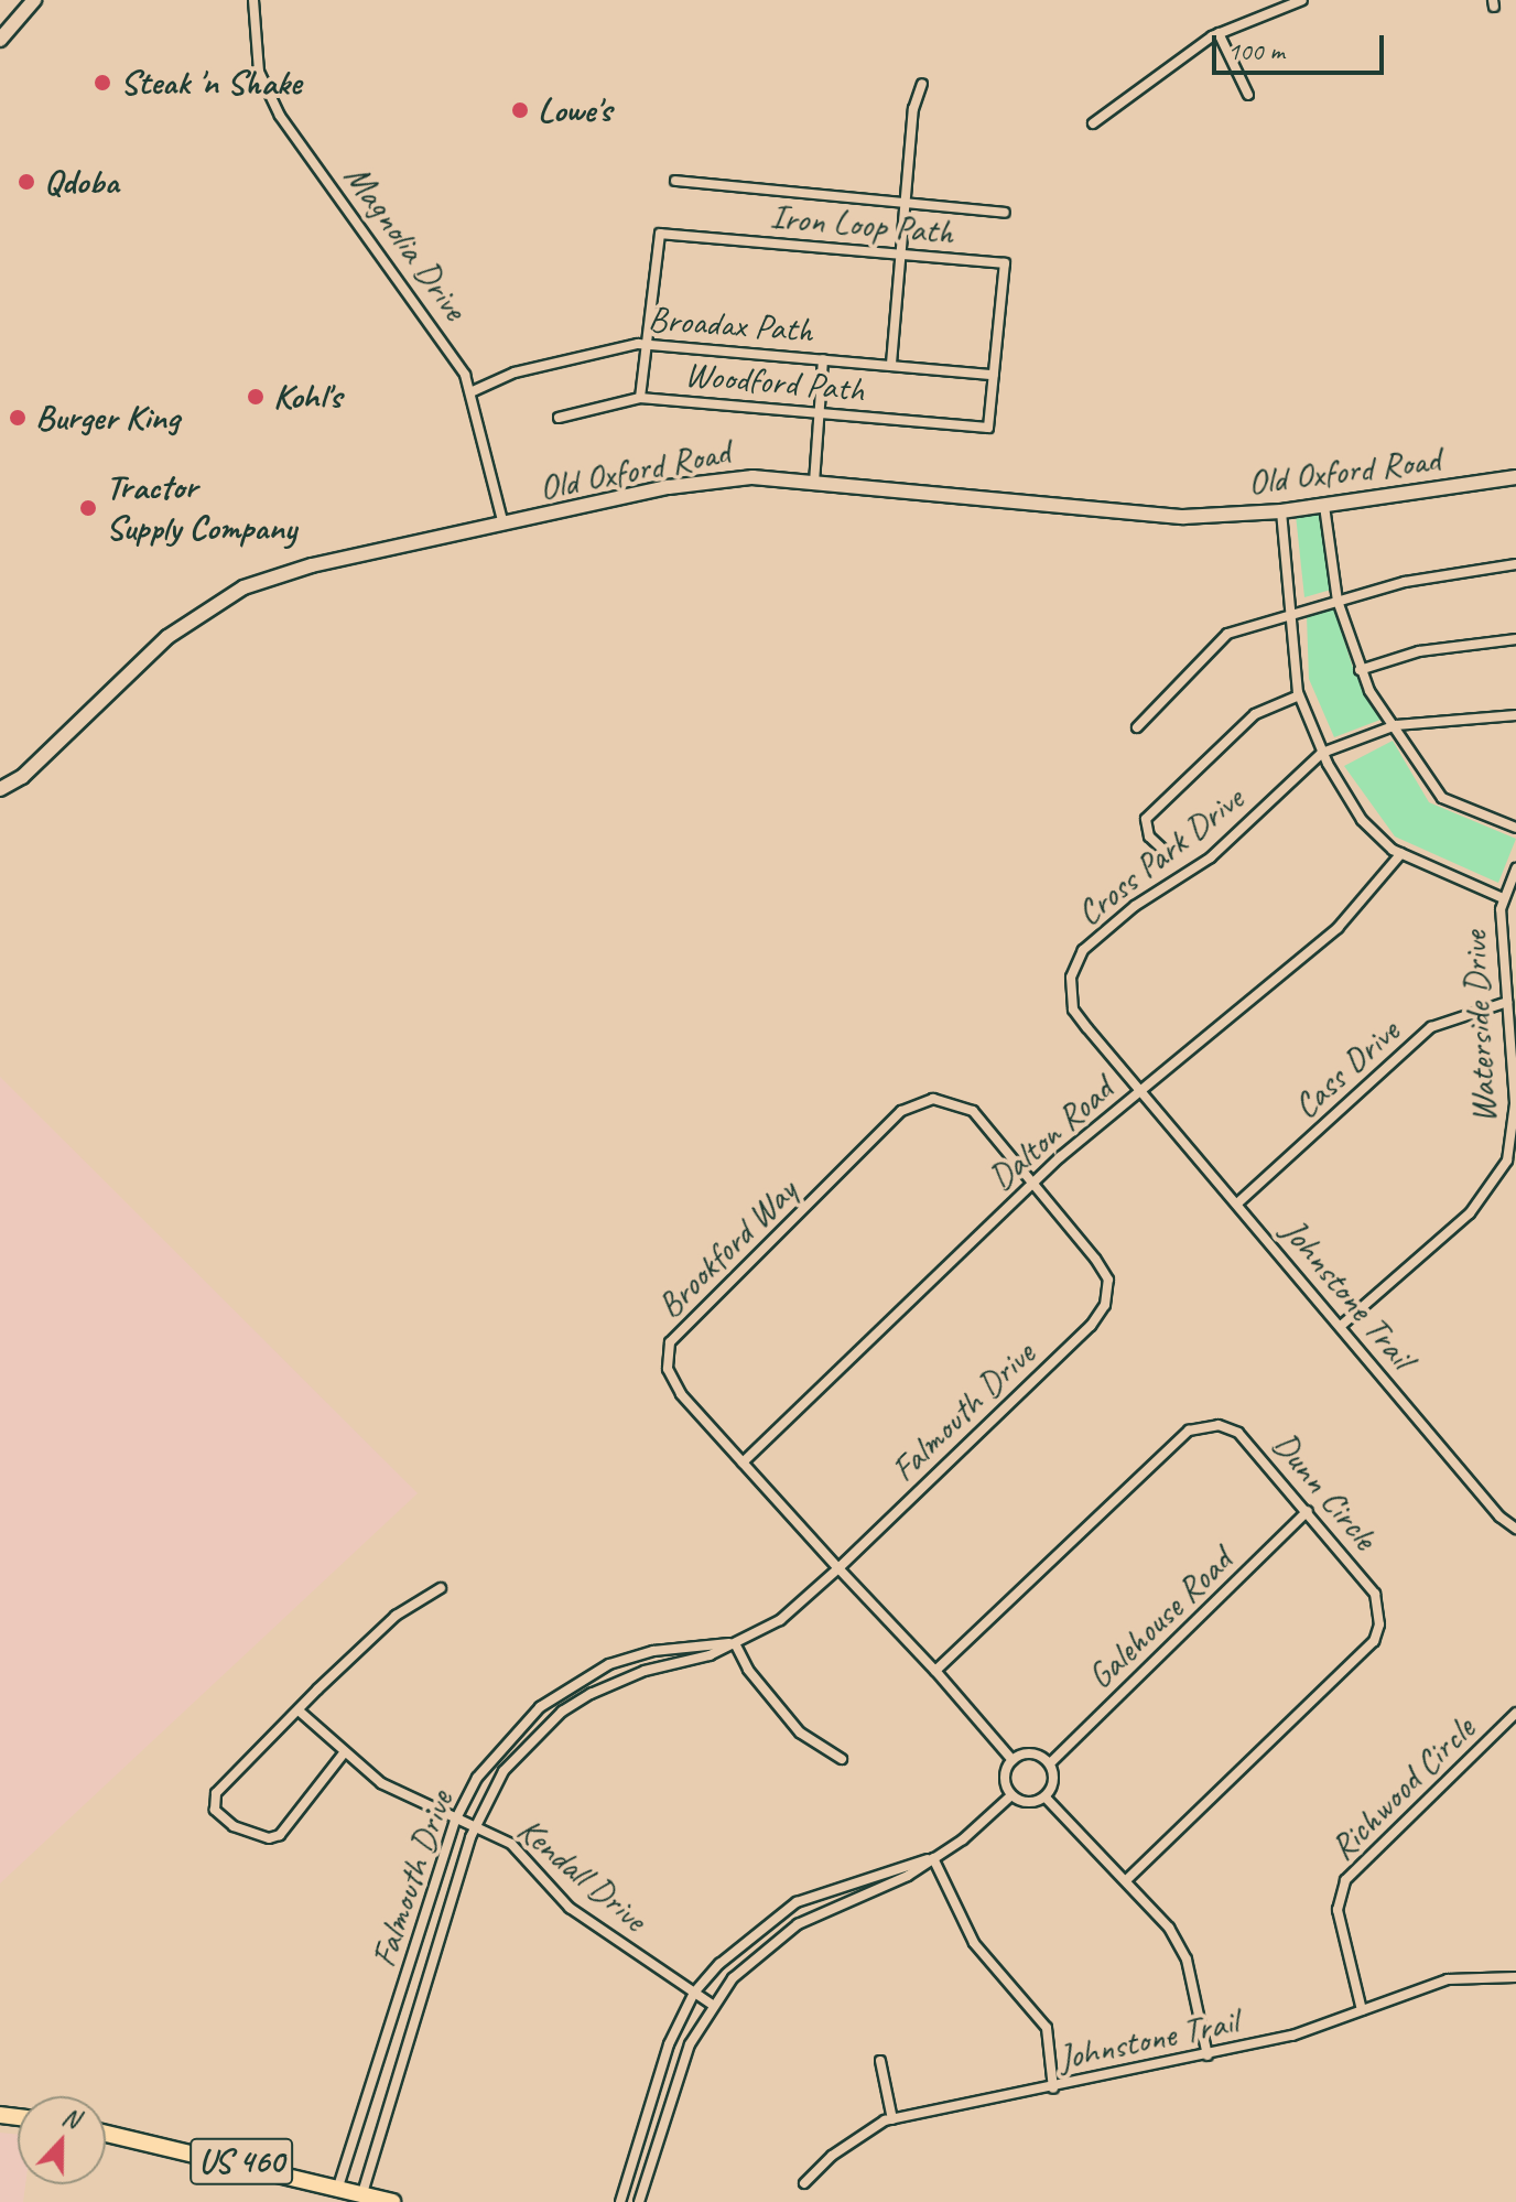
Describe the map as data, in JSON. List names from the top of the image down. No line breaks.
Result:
{"streets":{"main road":["US 460"],"street":["Iron Loop Path","Magnolia Drive","Broadax Path","Woodford Path","Old Oxford Road","Cross Park Drive","Waterside Drive","Cass Drive","Dalton Road","Brookford Way","Johnstone Trail","Falmouth Drive","Dunn Circle","Galehouse Road","Richwood Circle","Kendall Drive"]},"crossings":[["Iron Loop Path","Broadax Path"],["Iron Loop Path","Woodford Path"],["Magnolia Drive","Broadax Path"],["Magnolia Drive","Old Oxford Road"],["Cross Park Drive","Dalton Road"],["Cross Park Drive","Johnstone Trail"],["Waterside Drive","Cass Drive"],["Waterside Drive","Johnstone Trail"],["Cass Drive","Johnstone Trail"],["Dalton Road","Brookford Way"],["Dalton Road","Johnstone Trail"],["Dalton Road","Falmouth Drive"],["Brookford Way","Falmouth Drive"],["Brookford Way","Dunn Circle"],["Brookford Way","Galehouse Road"],["Johnstone Trail","Richwood Circle"],["Falmouth Drive","Kendall Drive"],["Falmouth Drive","US 460"],["Dunn Circle","Galehouse Road"]],"places":["Steak 'n Shake","Lowe's","Qdoba","Kohl's","Burger King","Tractor Supply Company"],"scale_bar":"100 m","north":"top"}
